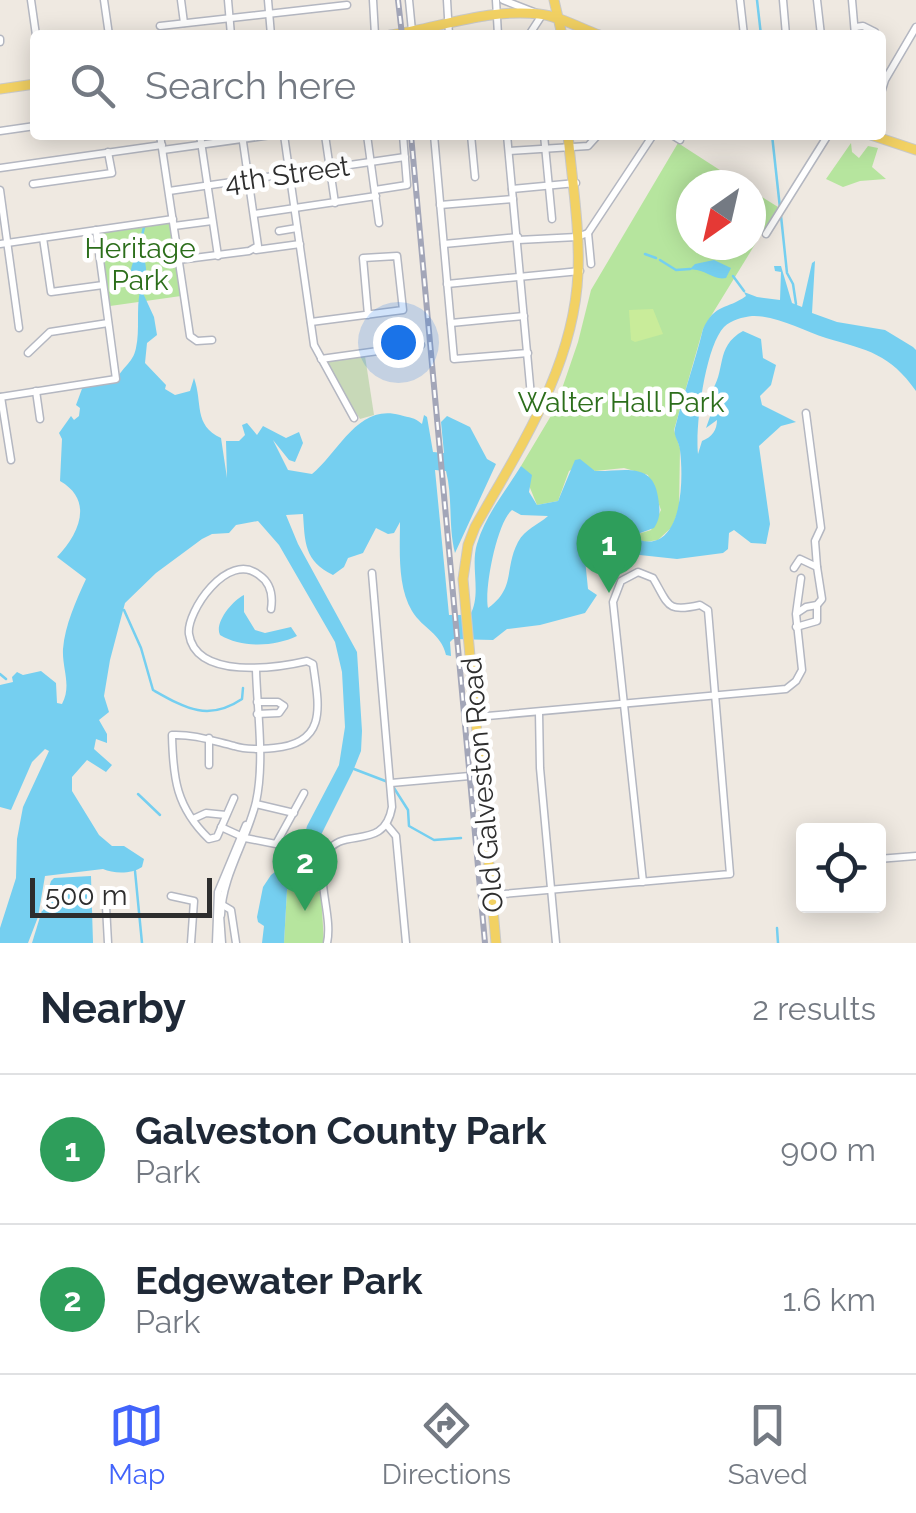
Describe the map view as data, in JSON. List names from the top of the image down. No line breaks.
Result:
{"streets":{"main road":["Old Galveston Road"],"street":["4th Street"]},"parks":["Heritage Park","Walter Hall Park"],"scale_bar":"500 m","north":"bottom left","page":{"search":"Search here","pins":["1","2"],"scale":"500 m","heading":["Nearby","2 results"],"list":[{"mark":"1","name":"Galveston County Park","note":"Park","value":"900 m"},{"mark":"2","name":"Edgewater Park","note":"Park","value":"1.6 km"}],"nav":["Map","Directions","Saved"]}}
